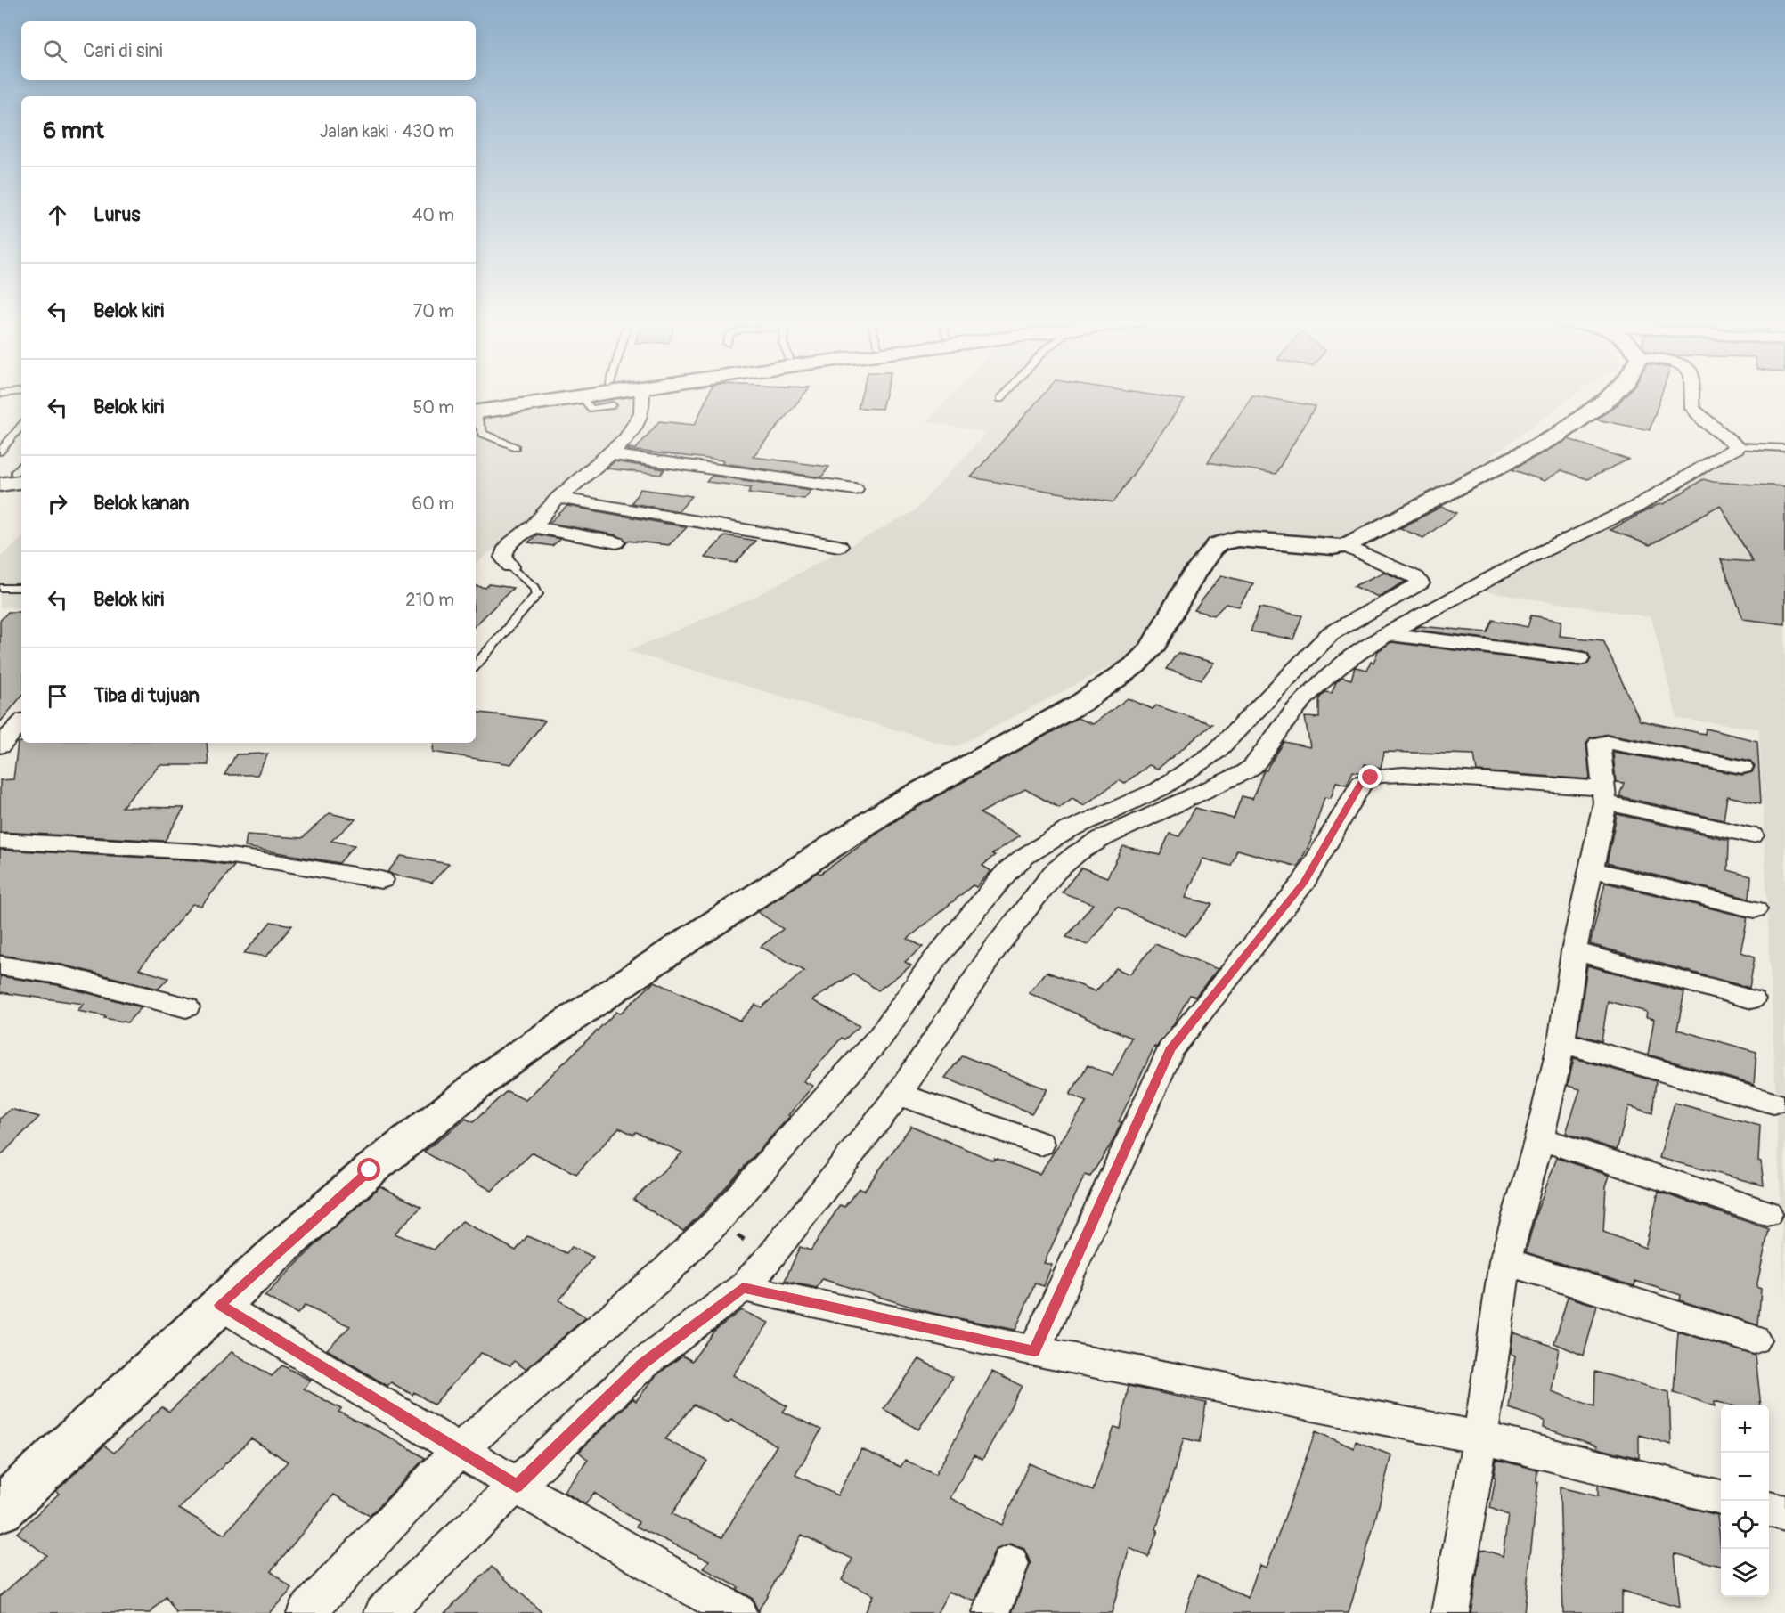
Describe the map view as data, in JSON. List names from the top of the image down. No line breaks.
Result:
{"page":{"search":"Cari di sini","heading":["6 mnt","Jalan kaki · 430 m"],"list":[["Lurus","40 m"],["Belok kiri","70 m"],["Belok kiri","50 m"],["Belok kanan","60 m"],["Belok kiri","210 m"],"Tiba di tujuan"],"map_buttons":["+","−"]}}
